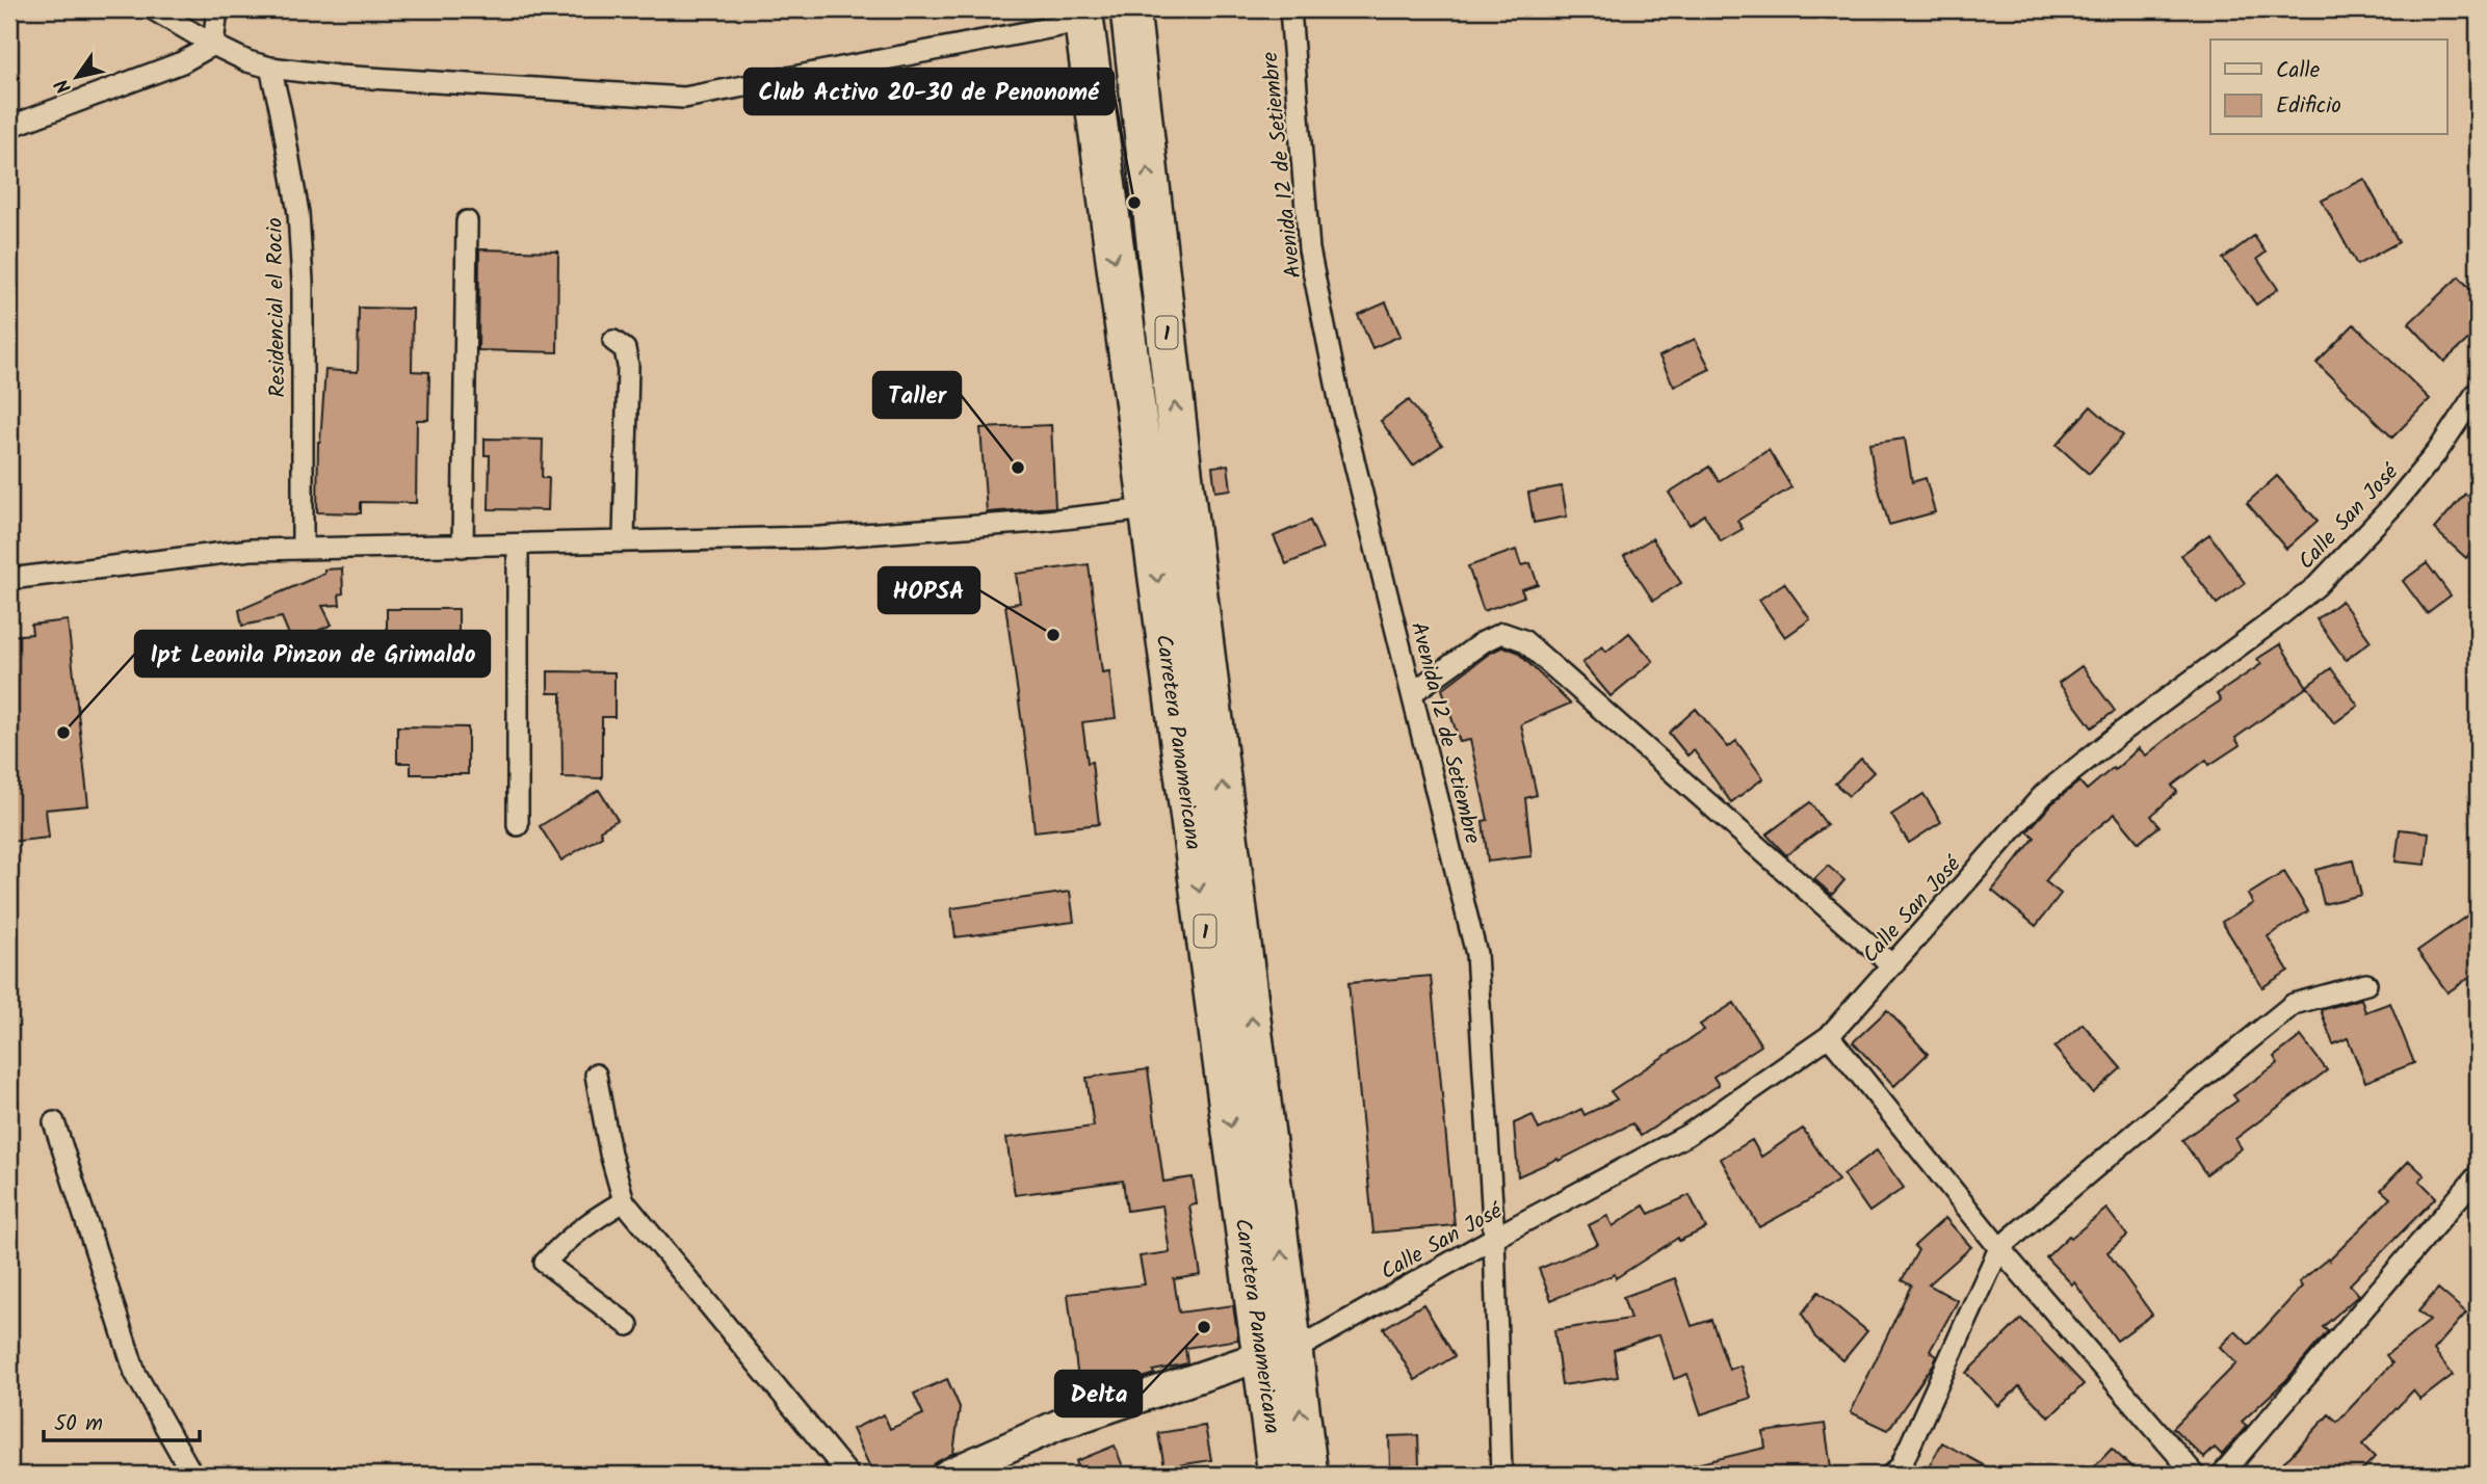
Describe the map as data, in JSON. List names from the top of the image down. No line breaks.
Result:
{"streets":{"highway":["1","Carretera Panamericana"],"street":["Avenida 12 de Setiembre","Residencial el Rocio","Calle San José"]},"crossings":[["Avenida 12 de Setiembre","Calle San José"],["Calle San José","Carretera Panamericana"]],"places":["Club Activo 20-30 de Penonomé","Taller","HOPSA","Ipt Leonila Pinzon de Grimaldo","Delta"],"legend":["Calle","Edificio"],"scale_bar":"50 m","north":"bottom left"}
